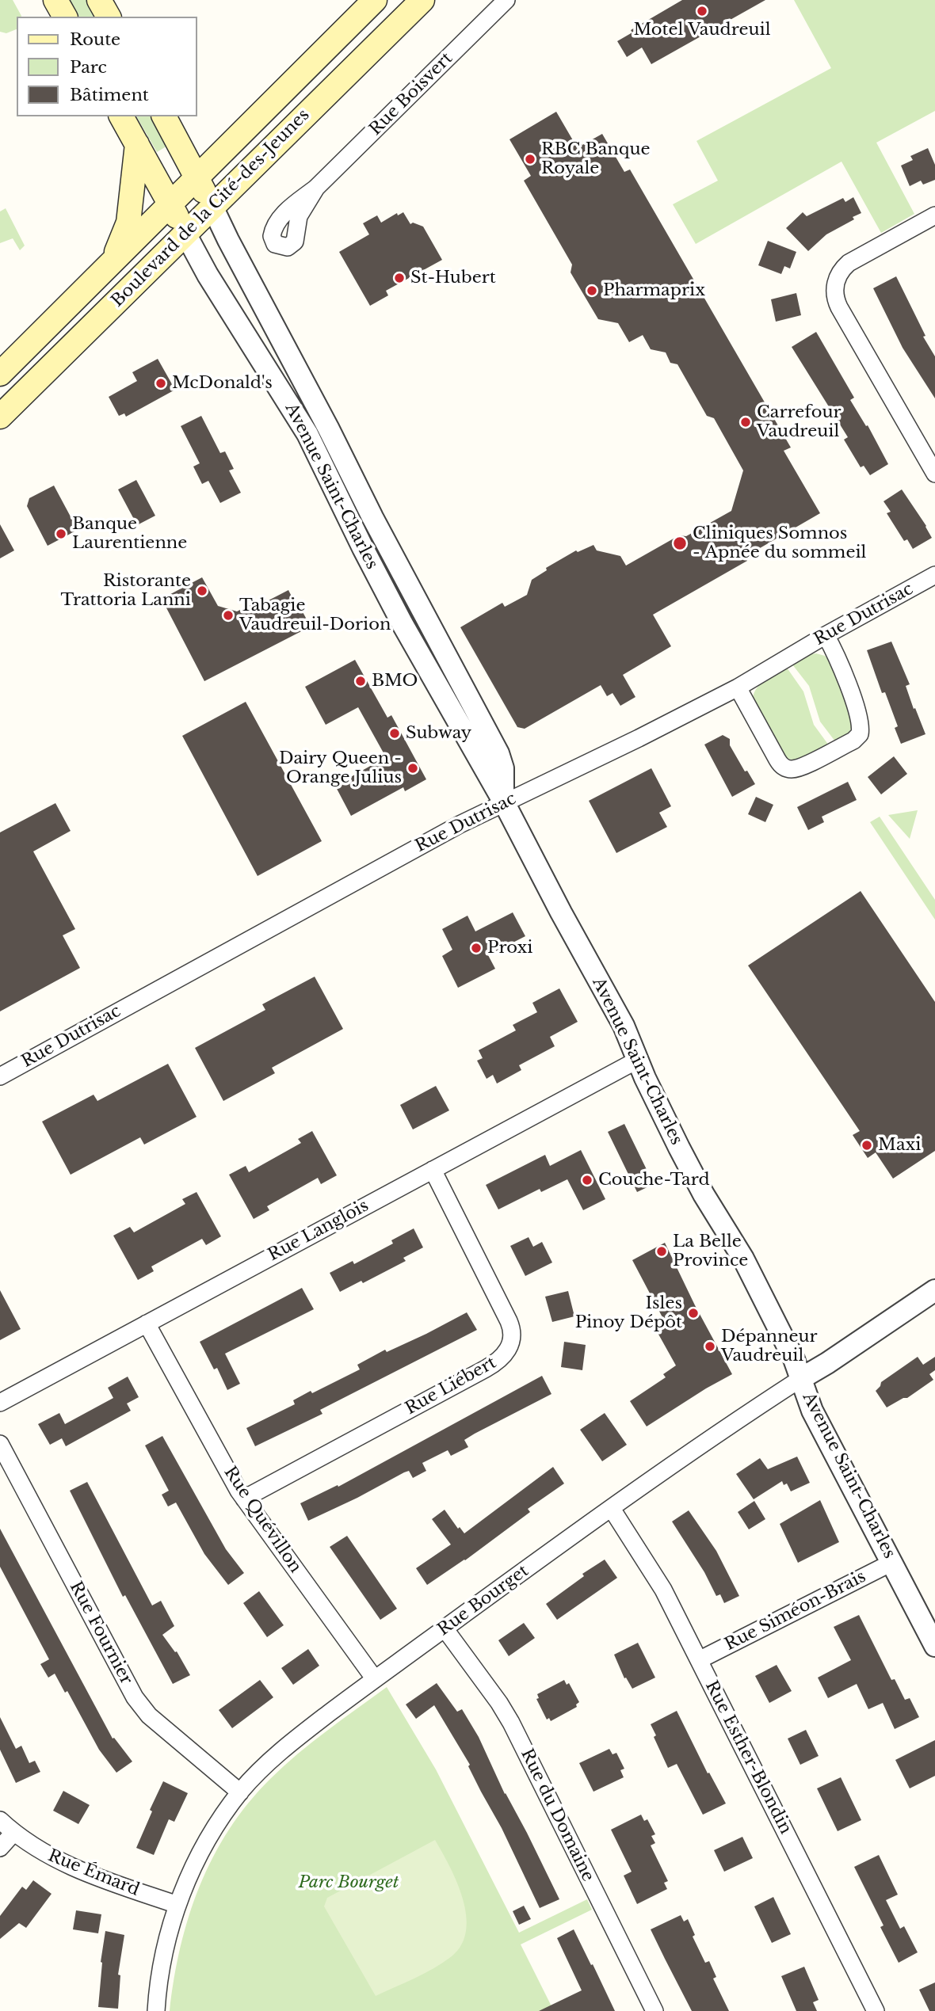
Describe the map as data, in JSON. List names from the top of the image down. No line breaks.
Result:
{"streets":{"main road":["Boulevard de la Cité-des-Jeunes","Avenue Saint-Charles"],"street":["Rue Boisvert","Rue Dutrisac","Rue Langlois","Rue Liébert","Rue Quévillon","Rue Bourget","Rue Siméon-Brais","Rue Fournier","Rue Esther-Blondin","Rue du Domaine","Rue Émard"]},"crossings":[["Boulevard de la Cité-des-Jeunes","Avenue Saint-Charles"],["Avenue Saint-Charles","Rue Dutrisac"],["Avenue Saint-Charles","Rue Langlois"],["Avenue Saint-Charles","Rue Bourget"],["Avenue Saint-Charles","Rue Siméon-Brais"],["Rue Langlois","Rue Liébert"],["Rue Langlois","Rue Quévillon"],["Rue Liébert","Rue Quévillon"],["Rue Quévillon","Rue Bourget"],["Rue Bourget","Rue Fournier"],["Rue Bourget","Rue Esther-Blondin"],["Rue Bourget","Rue du Domaine"],["Rue Bourget","Rue Émard"],["Rue Siméon-Brais","Rue Esther-Blondin"]],"parks":["Parc Bourget"],"places":["Motel Vaudreuil","RBC Banque Royale","St-Hubert","Pharmaprix","McDonald's","Carrefour Vaudreuil","Banque Laurentienne","Cliniques Somnos - Apnée du sommeil","Ristorante Trattoria Lanni","Tabagie Vaudreuil-Dorion","BMO","Subway","Dairy Queen - Orange Julius","Proxi","Maxi","Couche-Tard","La Belle Province","Isles Pinoy Dépôt","Dépanneur Vaudreuil"],"legend":["Route","Parc","Bâtiment"]}
